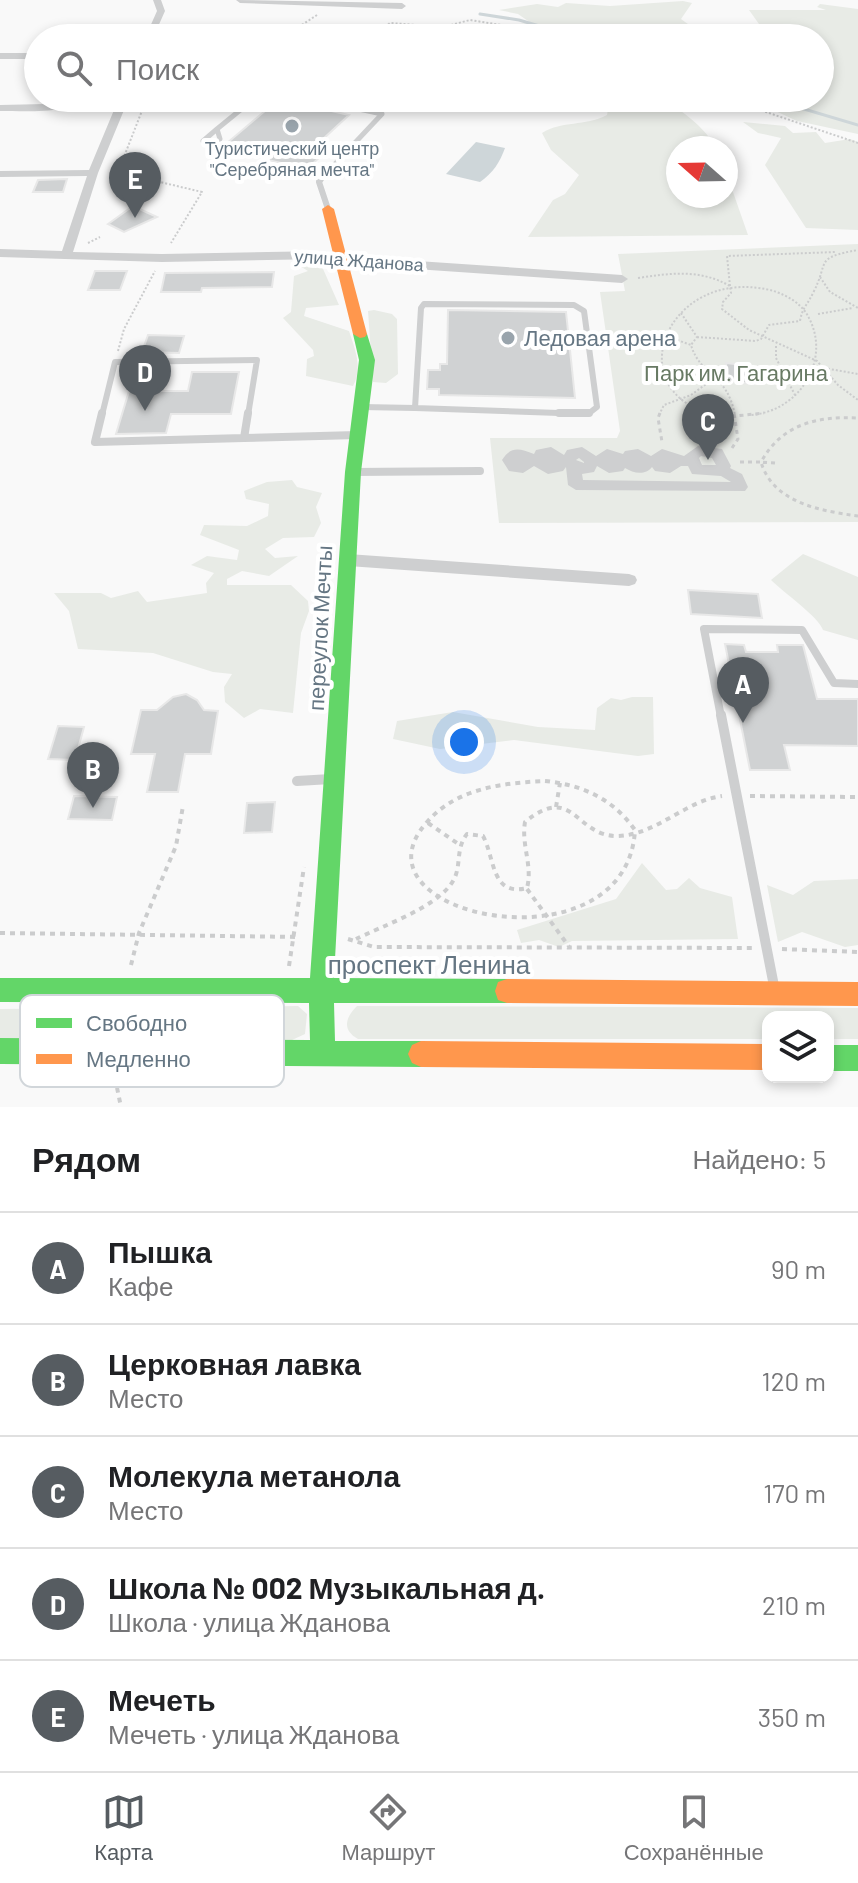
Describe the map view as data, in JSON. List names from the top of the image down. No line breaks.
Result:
{"streets":{"main road":["переулок Мечты","проспект Ленина"],"street":["улица Жданова"]},"crossings":[["улица Жданова","переулок Мечты"],["переулок Мечты","проспект Ленина"]],"parks":["Парк им. Гагарина"],"places":["Туристический центр \"Серебряная мечта\"","Ледовая арена"],"legend":["Свободно","Медленно"],"north":"left","page":{"search":"Поиск","pins":["E","D","C","A","B"],"heading":["Рядом","Найдено: 5"],"list":[{"mark":"A","name":"Пышка","note":"Кафе","value":"90 m"},{"mark":"B","name":"Церковная лавка","note":"Место","value":"120 m"},{"mark":"C","name":"Молекула метанола","note":"Место","value":"170 m"},{"mark":"D","name":"Школа № 002 Музыкальная д.","note":"Школа · улица Жданова","value":"210 m"},{"mark":"E","name":"Мечеть","note":"Мечеть · улица Жданова","value":"350 m"}],"nav":["Карта","Маршрут","Сохранённые"]}}
